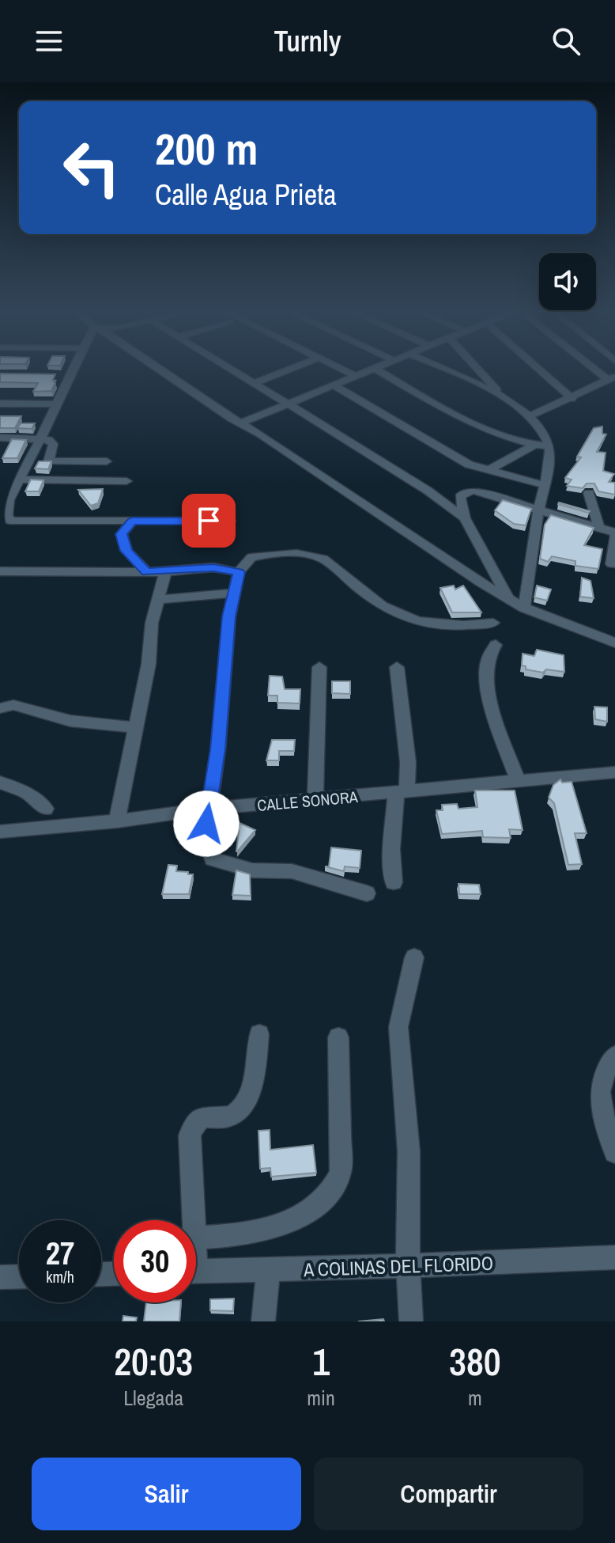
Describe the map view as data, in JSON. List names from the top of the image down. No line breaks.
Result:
{"streets":{"street":["CALLE SONORA","A COLINAS DEL FLORIDO"]},"page":{"header":"Turnly","turn":["200 m","Calle Agua Prieta"],"speed":"27 km/h","limit":"30","eta":["20:03","Llegada","1","min","380","m"],"buttons":["Salir","Compartir"]}}
